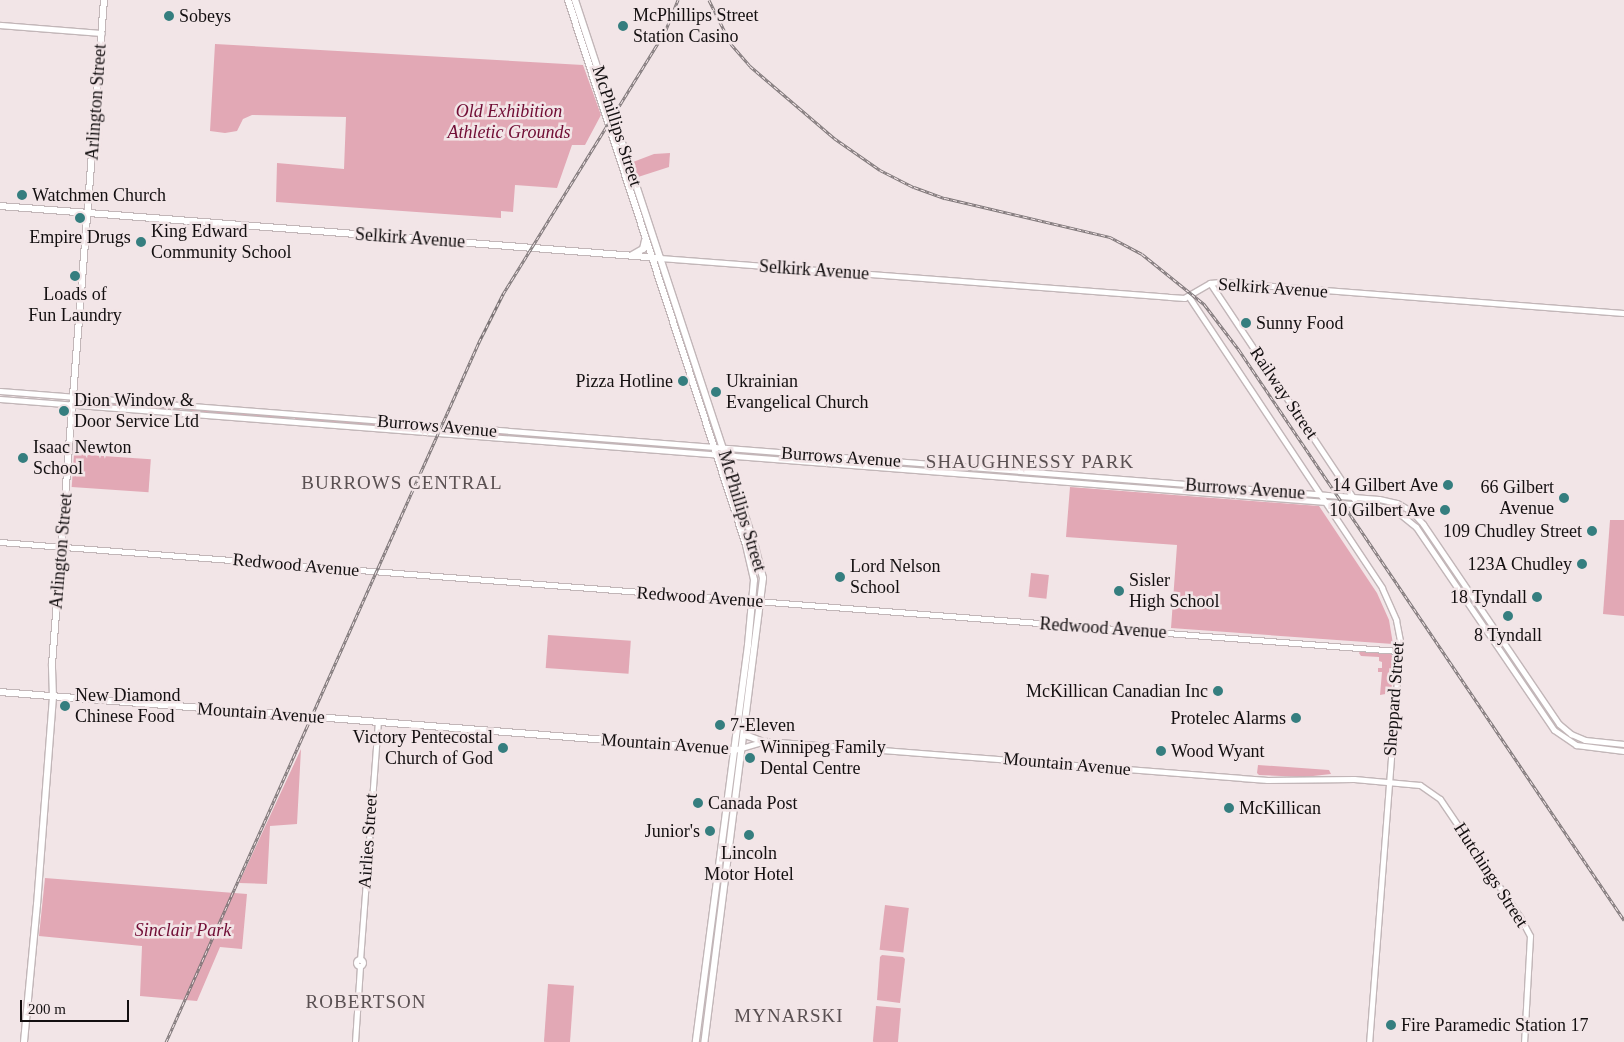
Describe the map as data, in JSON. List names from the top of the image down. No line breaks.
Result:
{"streets":{"main road":["Arlington Street","McPhillips Street","Selkirk Avenue","Mountain Avenue"],"street":["Railway Street","Burrows Avenue","Redwood Avenue","Sheppard Street","Airlies Street","Hutchings Street"]},"crossings":[["Arlington Street","Selkirk Avenue"],["Arlington Street","Burrows Avenue"],["Arlington Street","Redwood Avenue"],["Arlington Street","Mountain Avenue"],["McPhillips Street","Selkirk Avenue"],["McPhillips Street","Burrows Avenue"],["McPhillips Street","Redwood Avenue"],["McPhillips Street","Mountain Avenue"],["Selkirk Avenue","Railway Street"],["Selkirk Avenue","Sheppard Street"],["Railway Street","Burrows Avenue"],["Burrows Avenue","Sheppard Street"],["Redwood Avenue","Sheppard Street"],["Sheppard Street","Mountain Avenue"],["Sheppard Street","Hutchings Street"],["Mountain Avenue","Airlies Street"],["Mountain Avenue","Hutchings Street"]],"districts":["SHAUGHNESSY PARK","BURROWS CENTRAL","ROBERTSON","MYNARSKI"],"parks":["Old Exhibition Athletic Grounds","Sinclair Park"],"places":["Sobeys","McPhillips Street Station Casino","Watchmen Church","Empire Drugs","King Edward Community School","Loads of Fun Laundry","Sunny Food","Pizza Hotline","Ukrainian Evangelical Church","Dion Window & Door Service Ltd","Isaac Newton School","14 Gilbert Ave","66 Gilbert Avenue","10 Gilbert Ave","109 Chudley Street","123A Chudley","Lord Nelson School","Sisler High School","18 Tyndall","8 Tyndall","McKillican Canadian Inc","New Diamond Chinese Food","Protelec Alarms","7-Eleven","Victory Pentecostal Church of God","Wood Wyant","Winnipeg Family Dental Centre","Canada Post","McKillican","Junior's","Lincoln Motor Hotel","Fire Paramedic Station 17"],"scale_bar":"200 m"}
